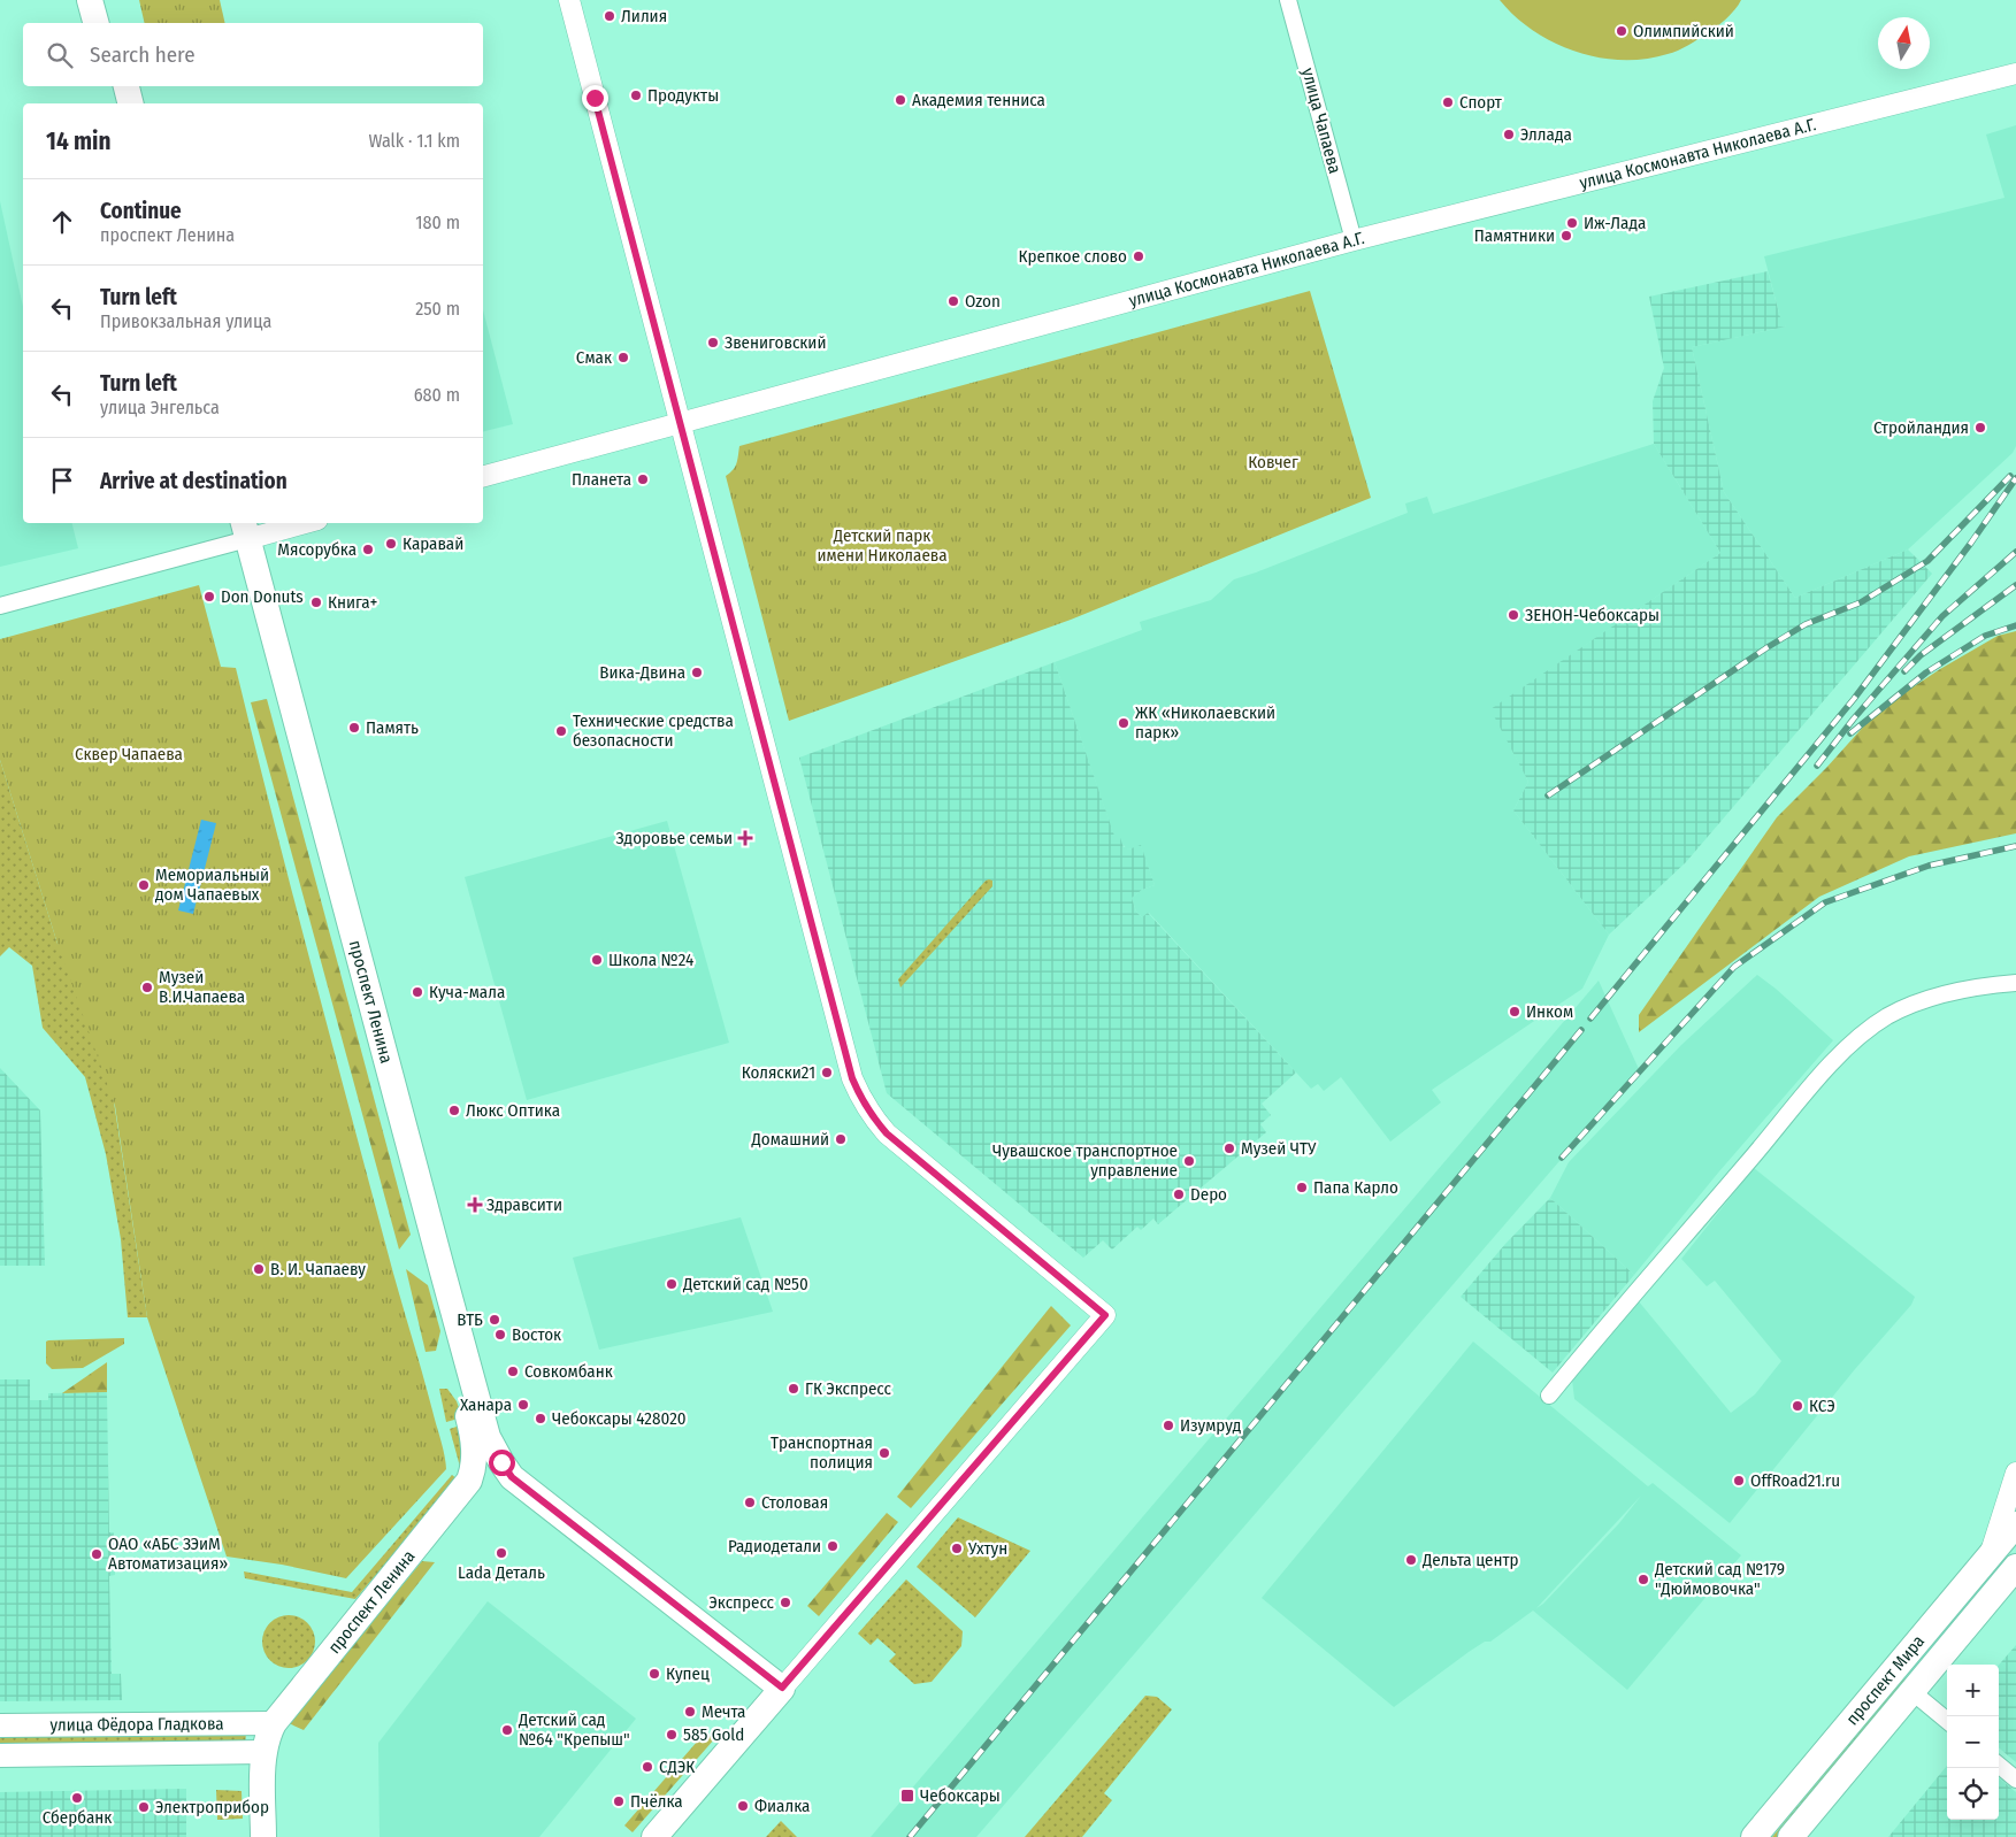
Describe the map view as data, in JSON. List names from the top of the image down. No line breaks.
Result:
{"streets":{"main road":["проспект Ленина","проспект Мира","улица Фёдора Гладкова"],"street":["улица Чапаева","улица Космонавта Николаева А.Г."]},"crossings":[["улица Чапаева","улица Космонавта Николаева А.Г."],["проспект Ленина","улица Фёдора Гладкова"]],"parks":["Ковчег","Детский парк имени Николаева","Сквер Чапаева"],"places":{"other":["Лилия","Олимпийский","Продукты","Академия тенниса","Спорт","Эллада","Иж-Лада","Памятники","Крепкое слово","Ozon","Звениговский","Смак","Стройландия","Планета","Каравай","Мясорубка","Don Donuts","Книга+","ЗЕНОН-Чебоксары","Вика-Двина","ЖК «Николаевский парк»","Память","Технические средства безопасности","Мемориальный дом Чапаевых","Школа №24","Музей В.И.Чапаева","Куча-мала","Инком","Коляски21","Люкс Оптика","Домашний","Музей ЧТУ","Чувашское транспортное управление","Папа Карло","Depo","В. И. Чапаеву","Детский сад №50","ВТБ","Восток","Совкомбанк","ГК Экспресс","Ханара","КСЭ","Чебоксары 428020","Изумруд","Транспортная полиция","OffRoad21.ru","Столовая","Радиодетали","Ухтун","Lada Деталь","ОАО «АБС ЗЭиМ Автоматизация»","Дельта центр","Детский сад №179 \"Дюймовочка\"","Экспресс","Купец","Мечта","Детский сад №64 \"Крепыш\"","585 Gold","СДЭК","Сбербанк","Пчёлка","Фиалка","Электроприбор"],"health":["Здоровье семьи","Здравсити"],"transit":["Чебоксары"]},"north":"top","page":{"search":"Search here","heading":["14 min","Walk · 1.1 km"],"list":[["Continue","проспект Ленина","180 m"],["Turn left","Привокзальная улица","250 m"],["Turn left","улица Энгельса","680 m"],"Arrive at destination"],"map_buttons":["+","−"]}}
